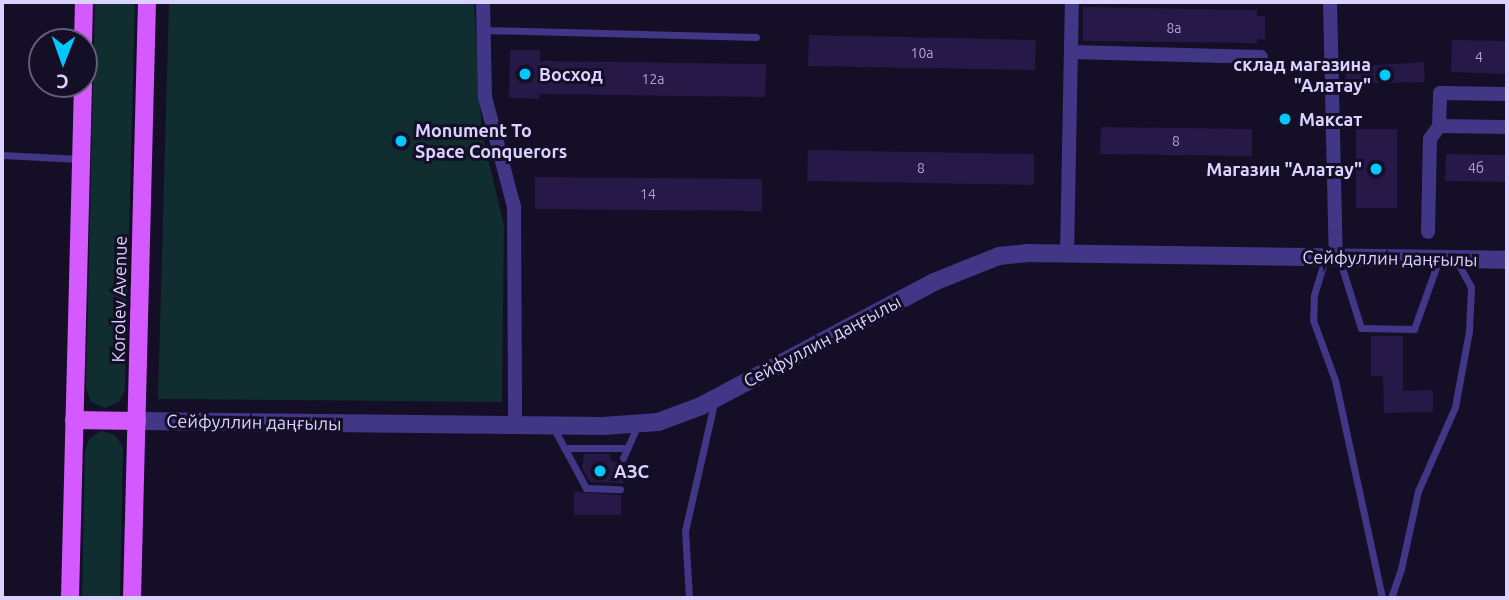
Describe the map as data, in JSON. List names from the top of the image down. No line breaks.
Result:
{"streets":{"main road":["Korolev Avenue"],"street":["Сейфуллин даңғылы"]},"crossings":[["Сейфуллин даңғылы","Korolev Avenue"]],"places":["Восход","склад магазина \"Алатау\"","Максат","Monument To Space Conquerors","Магазин \"Алатау\"","АЗС"],"house_numbers":["8а","10а","4","12а","8","8","4б","14"],"north":"bottom"}
